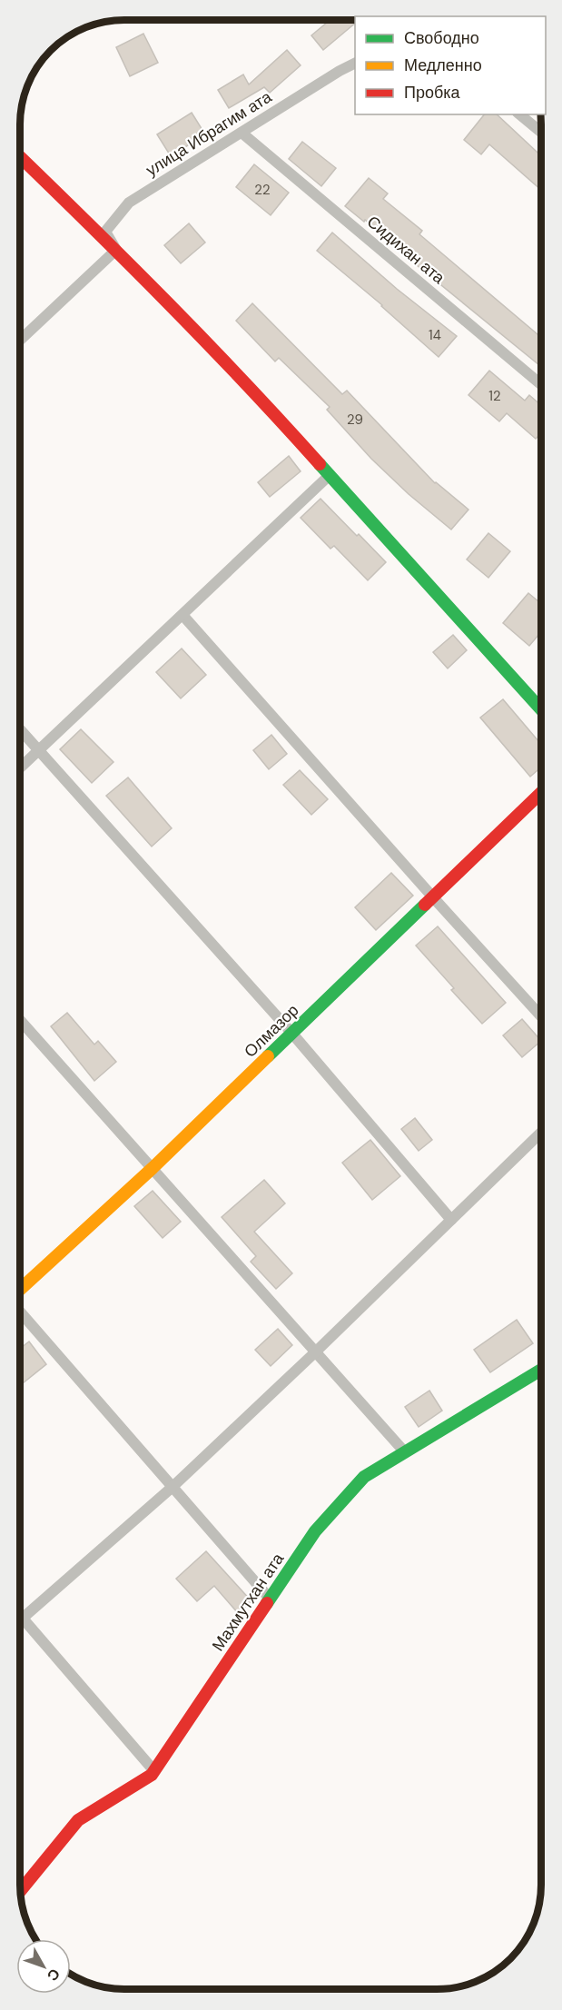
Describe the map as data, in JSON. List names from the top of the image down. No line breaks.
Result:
{"streets":{"street":["улица Ибрагим ата","Сидихан ата","Олмазор","Махмутхан ата"]},"crossings":[["улица Ибрагим ата","Сидихан ата"]],"house_numbers":["22","14","12","29"],"legend":["Свободно","Медленно","Пробка"],"north":"bottom right"}
